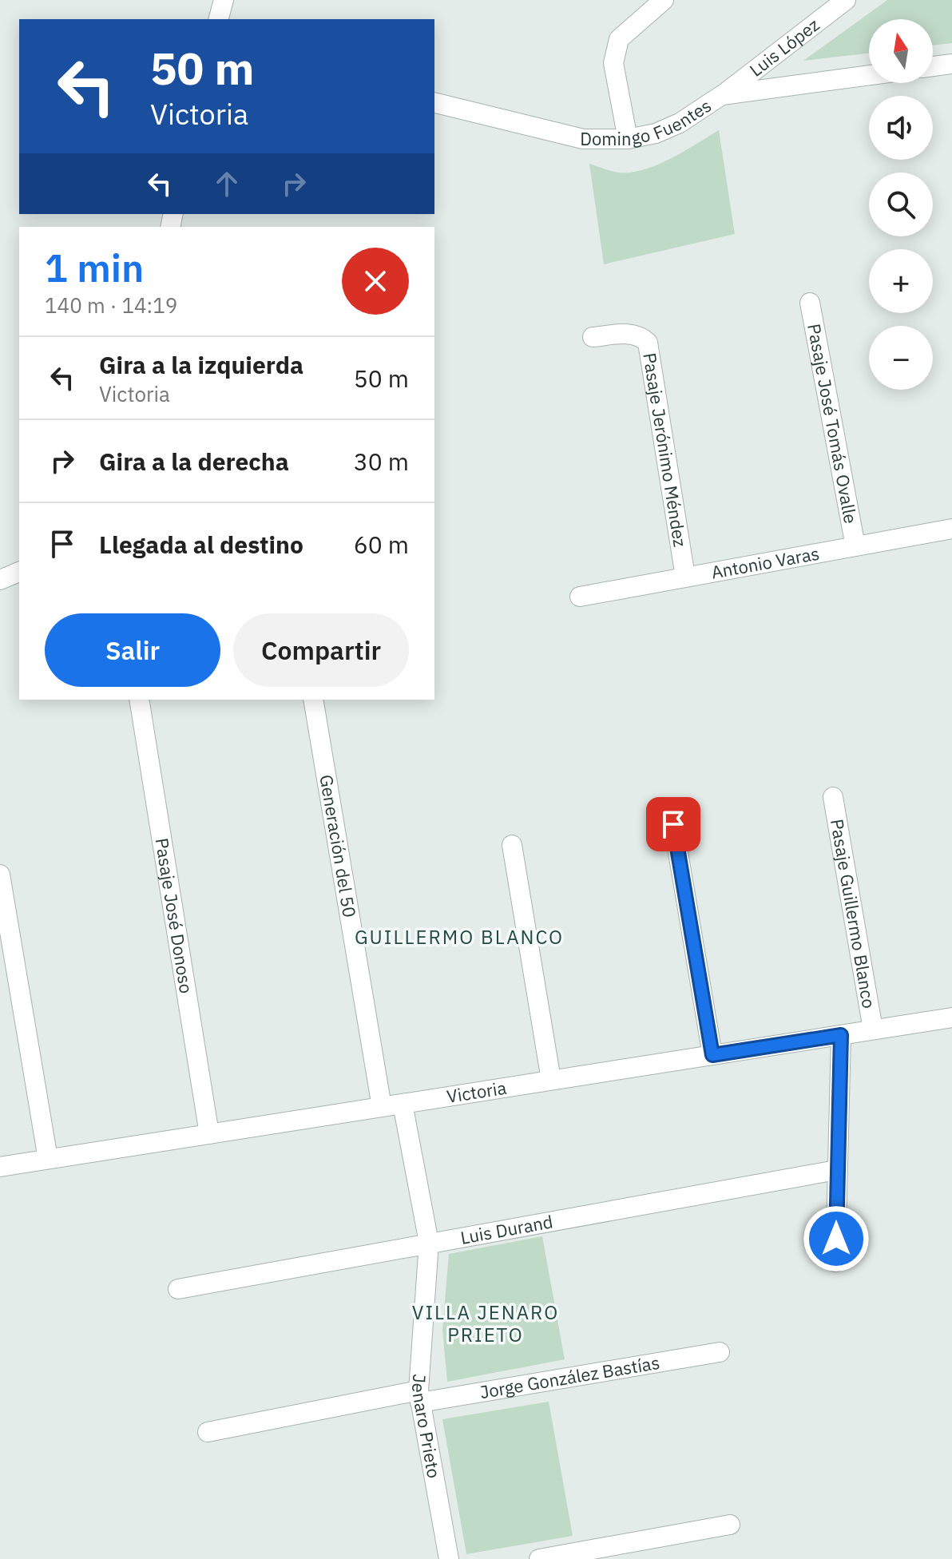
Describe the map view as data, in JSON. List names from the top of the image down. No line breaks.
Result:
{"streets":{"street":["Luis López","Domingo Fuentes","Pasaje José Tomás Ovalle","Pasaje Jerónimo Méndez","Antonio Varas","Generación del 50","Pasaje Guillermo Blanco","Pasaje José Donoso","Victoria","Luis Durand","Jorge González Bastías","Jenaro Prieto"]},"crossings":[["Luis López","Domingo Fuentes"],["Pasaje José Tomás Ovalle","Antonio Varas"],["Pasaje Jerónimo Méndez","Antonio Varas"],["Generación del 50","Victoria"],["Pasaje Guillermo Blanco","Victoria"],["Pasaje José Donoso","Victoria"],["Victoria","Jenaro Prieto"],["Luis Durand","Jenaro Prieto"],["Jorge González Bastías","Jenaro Prieto"]],"districts":["GUILLERMO BLANCO","VILLA JENARO PRIETO"],"north":"top","page":{"map_buttons":["+","−"],"turn":["50 m","Victoria"],"heading":["1 min","140 m · 14:19"],"list":[{"name":"Gira a la izquierda","note":"Victoria","value":"50 m"},{"name":"Gira a la derecha","value":"30 m"},{"name":"Llegada al destino","value":"60 m"}],"buttons":["Salir","Compartir"]}}
